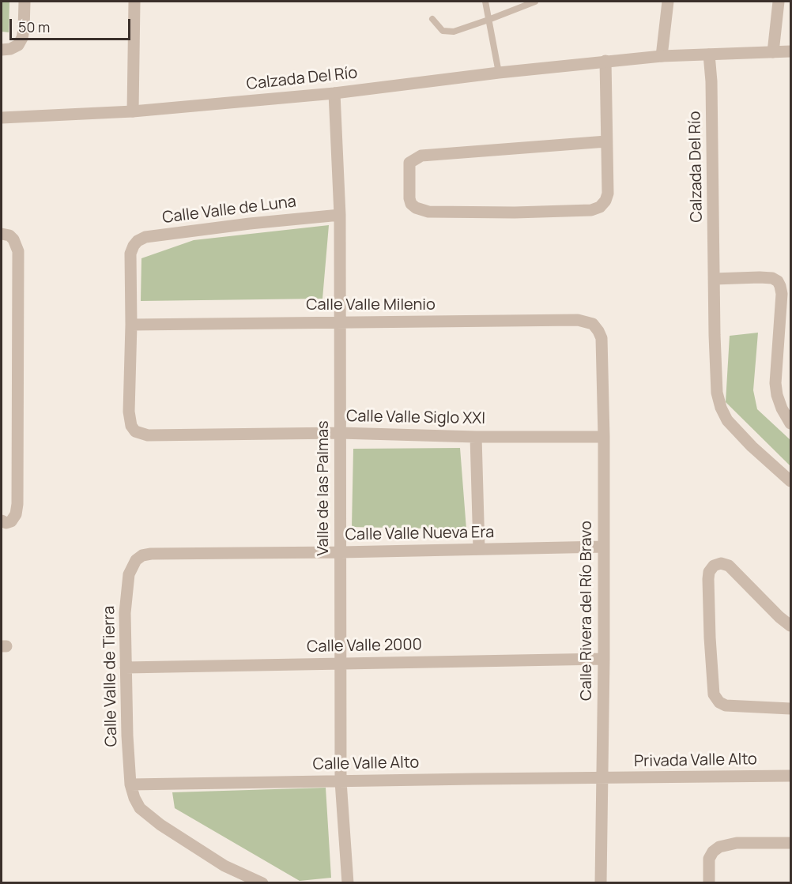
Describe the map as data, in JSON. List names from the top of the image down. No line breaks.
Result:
{"streets":{"street":["Calzada Del Río","Calle Valle de Luna","Calle Valle Milenio","Calle Valle Siglo XXI","Valle de las Palmas","Calle Valle Nueva Era","Calle Rivera del Río Bravo","Calle Valle 2000","Calle Valle de Tierra","Privada Valle Alto","Calle Valle Alto"]},"crossings":[["Calzada Del Río","Valle de las Palmas"],["Calle Valle de Luna","Calle Valle Milenio"],["Calle Valle de Luna","Calle Valle Siglo XXI"],["Calle Valle de Luna","Valle de las Palmas"],["Calle Valle Milenio","Calle Valle Siglo XXI"],["Calle Valle Milenio","Valle de las Palmas"],["Calle Valle Milenio","Calle Rivera del Río Bravo"],["Calle Valle Siglo XXI","Valle de las Palmas"],["Calle Valle Siglo XXI","Calle Rivera del Río Bravo"],["Valle de las Palmas","Calle Valle Nueva Era"],["Valle de las Palmas","Calle Valle 2000"],["Valle de las Palmas","Calle Valle Alto"],["Calle Valle Nueva Era","Calle Rivera del Río Bravo"],["Calle Valle Nueva Era","Calle Valle de Tierra"],["Calle Rivera del Río Bravo","Calle Valle 2000"],["Calle Rivera del Río Bravo","Privada Valle Alto"],["Calle Rivera del Río Bravo","Calle Valle Alto"],["Calle Valle 2000","Calle Valle de Tierra"],["Calle Valle de Tierra","Calle Valle Alto"],["Privada Valle Alto","Calle Valle Alto"]],"scale_bar":"50 m"}
